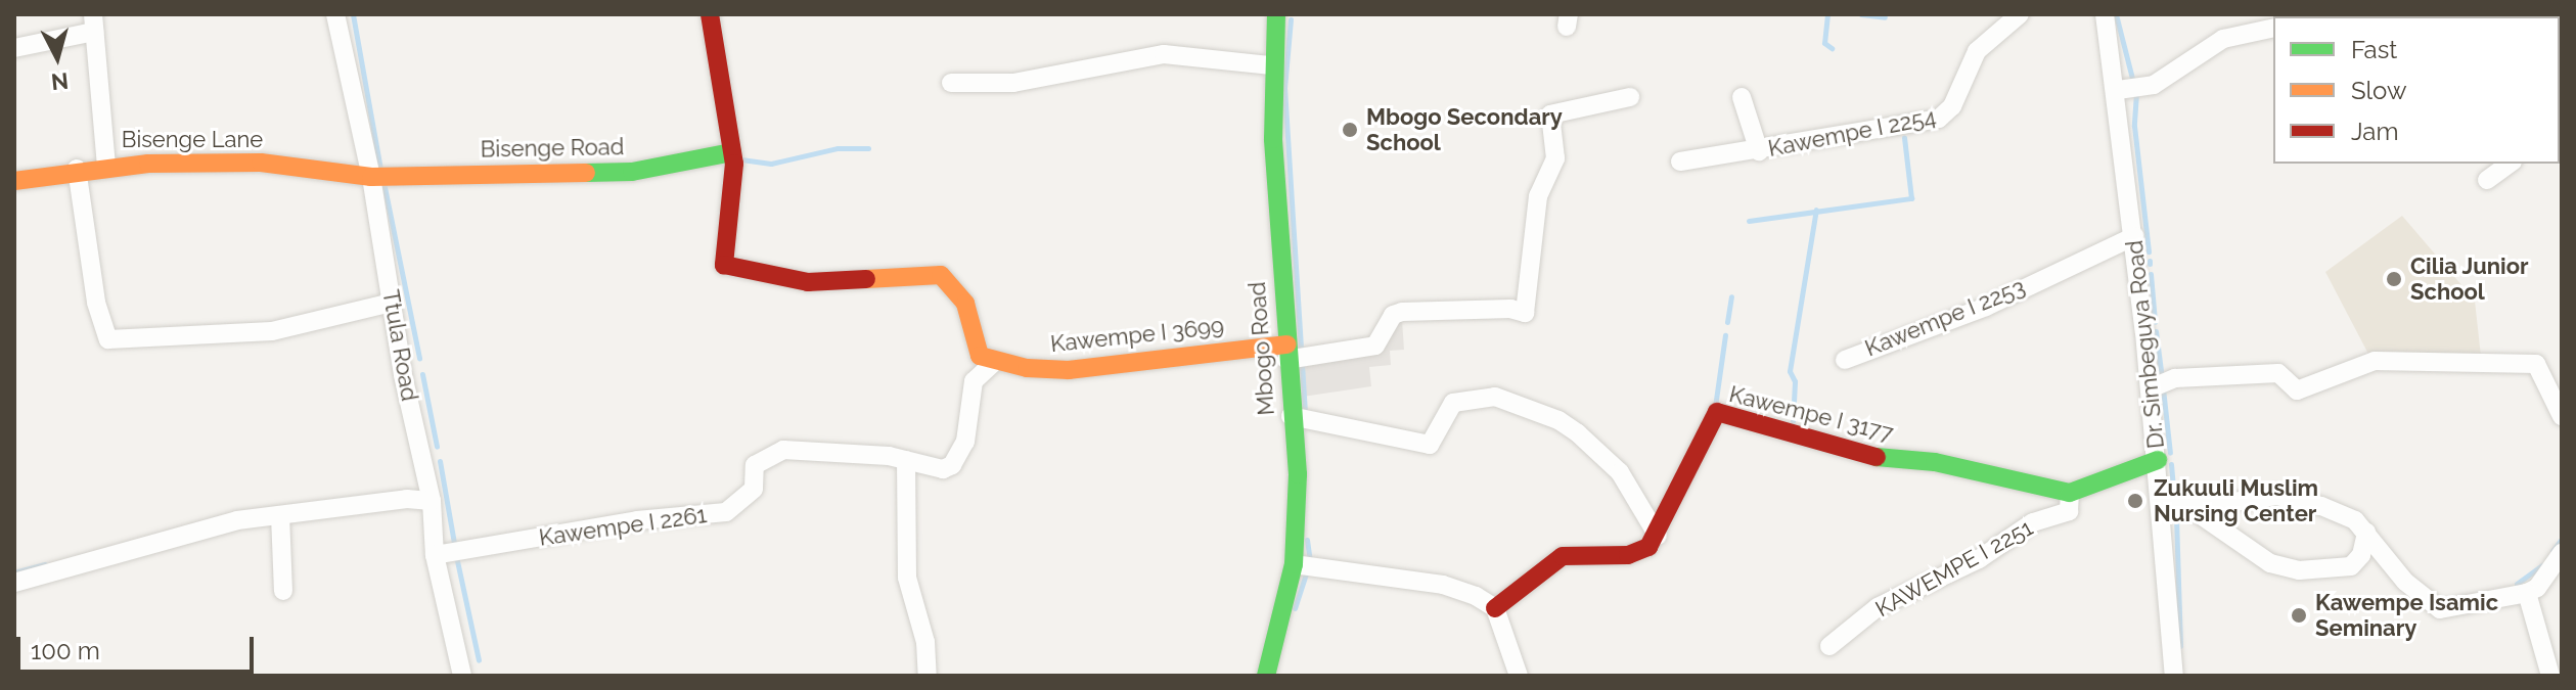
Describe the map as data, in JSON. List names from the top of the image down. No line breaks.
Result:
{"streets":{"street":["Kawempe I 2254","Bisenge Lane","Bisenge Road","Kawempe I 2253","Kawempe I 3699","Dr. Simbeguya Road","Ttula Road","Mbogo Road","Kawempe I 3177","Kawempe I 2261","KAWEMPE I 2251"]},"crossings":[["Bisenge Lane","Bisenge Road"],["Bisenge Lane","Ttula Road"],["Bisenge Road","Ttula Road"],["Kawempe I 2253","Dr. Simbeguya Road"],["Kawempe I 3699","Mbogo Road"],["Kawempe I 3699","Kawempe I 2261"],["Ttula Road","Kawempe I 2261"],["Kawempe I 3177","KAWEMPE I 2251"]],"places":["Mbogo Secondary School","Cilia Junior School","Zukuuli Muslim Nursing Center","Kawempe Isamic Seminary"],"legend":["Fast","Slow","Jam"],"scale_bar":"100 m","north":"bottom"}
